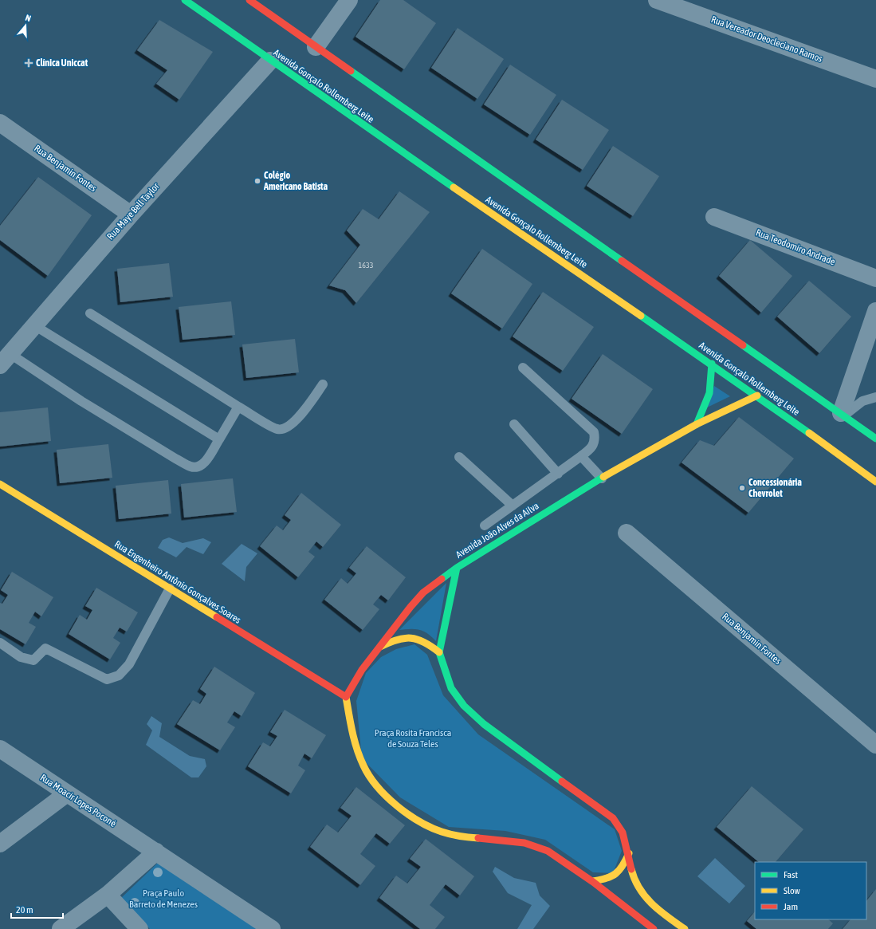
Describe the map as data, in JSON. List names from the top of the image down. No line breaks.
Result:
{"streets":{"street":["Rua Vereador Deocleciano Ramos","Avenida Gonçalo Rollemberg Leite","Rua Benjamin Fontes","Rua Maye Bell Taylor","Rua Teodomiro Andrade","Avenida João Alves da Ailva","Rua Engenheiro Antônio Gonçalves Soares","Rua Moacir Lopes Poconé"]},"crossings":[["Avenida Gonçalo Rollemberg Leite","Rua Maye Bell Taylor"],["Avenida Gonçalo Rollemberg Leite","Avenida João Alves da Ailva"],["Rua Benjamin Fontes","Rua Maye Bell Taylor"],["Avenida João Alves da Ailva","Rua Engenheiro Antônio Gonçalves Soares"]],"parks":["Praça Rosita Francisca de Souza Teles","Praça Paulo Barreto de Menezes"],"places":{"health":["Clínica Uniccat"],"other":["Colégio Americano Batista","Concessionária Chevrolet"]},"house_numbers":["1633"],"legend":["Fast","Slow","Jam"],"scale_bar":"20 m","north":"top"}
